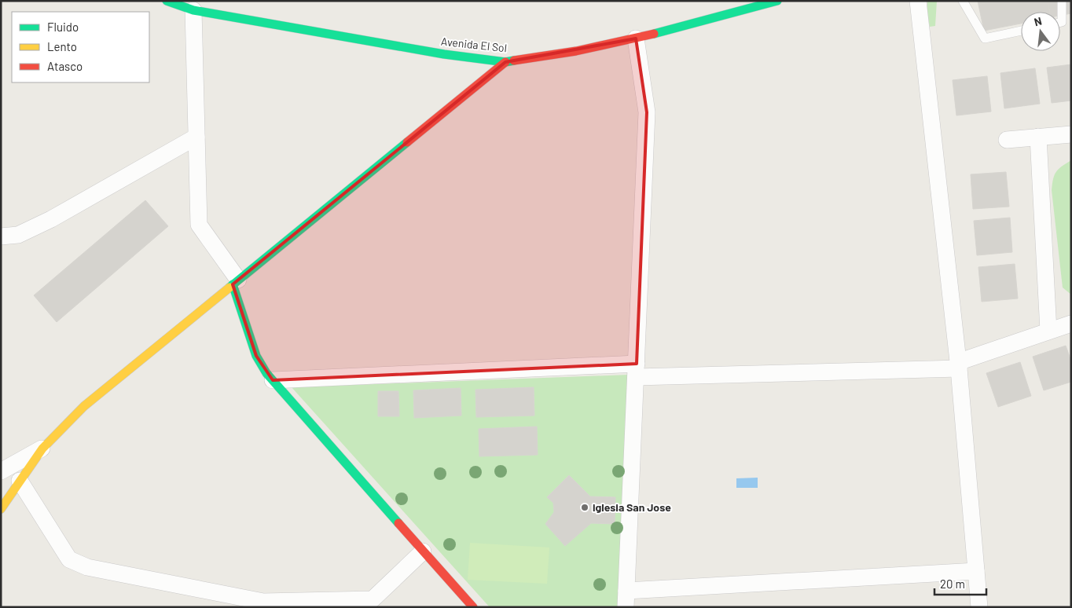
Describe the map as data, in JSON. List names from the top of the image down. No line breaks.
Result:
{"streets":{"street":["Avenida El Sol"]},"places":["iglesia San Jose"],"legend":["Fluido","Lento","Atasco"],"scale_bar":"20 m","north":"top"}
